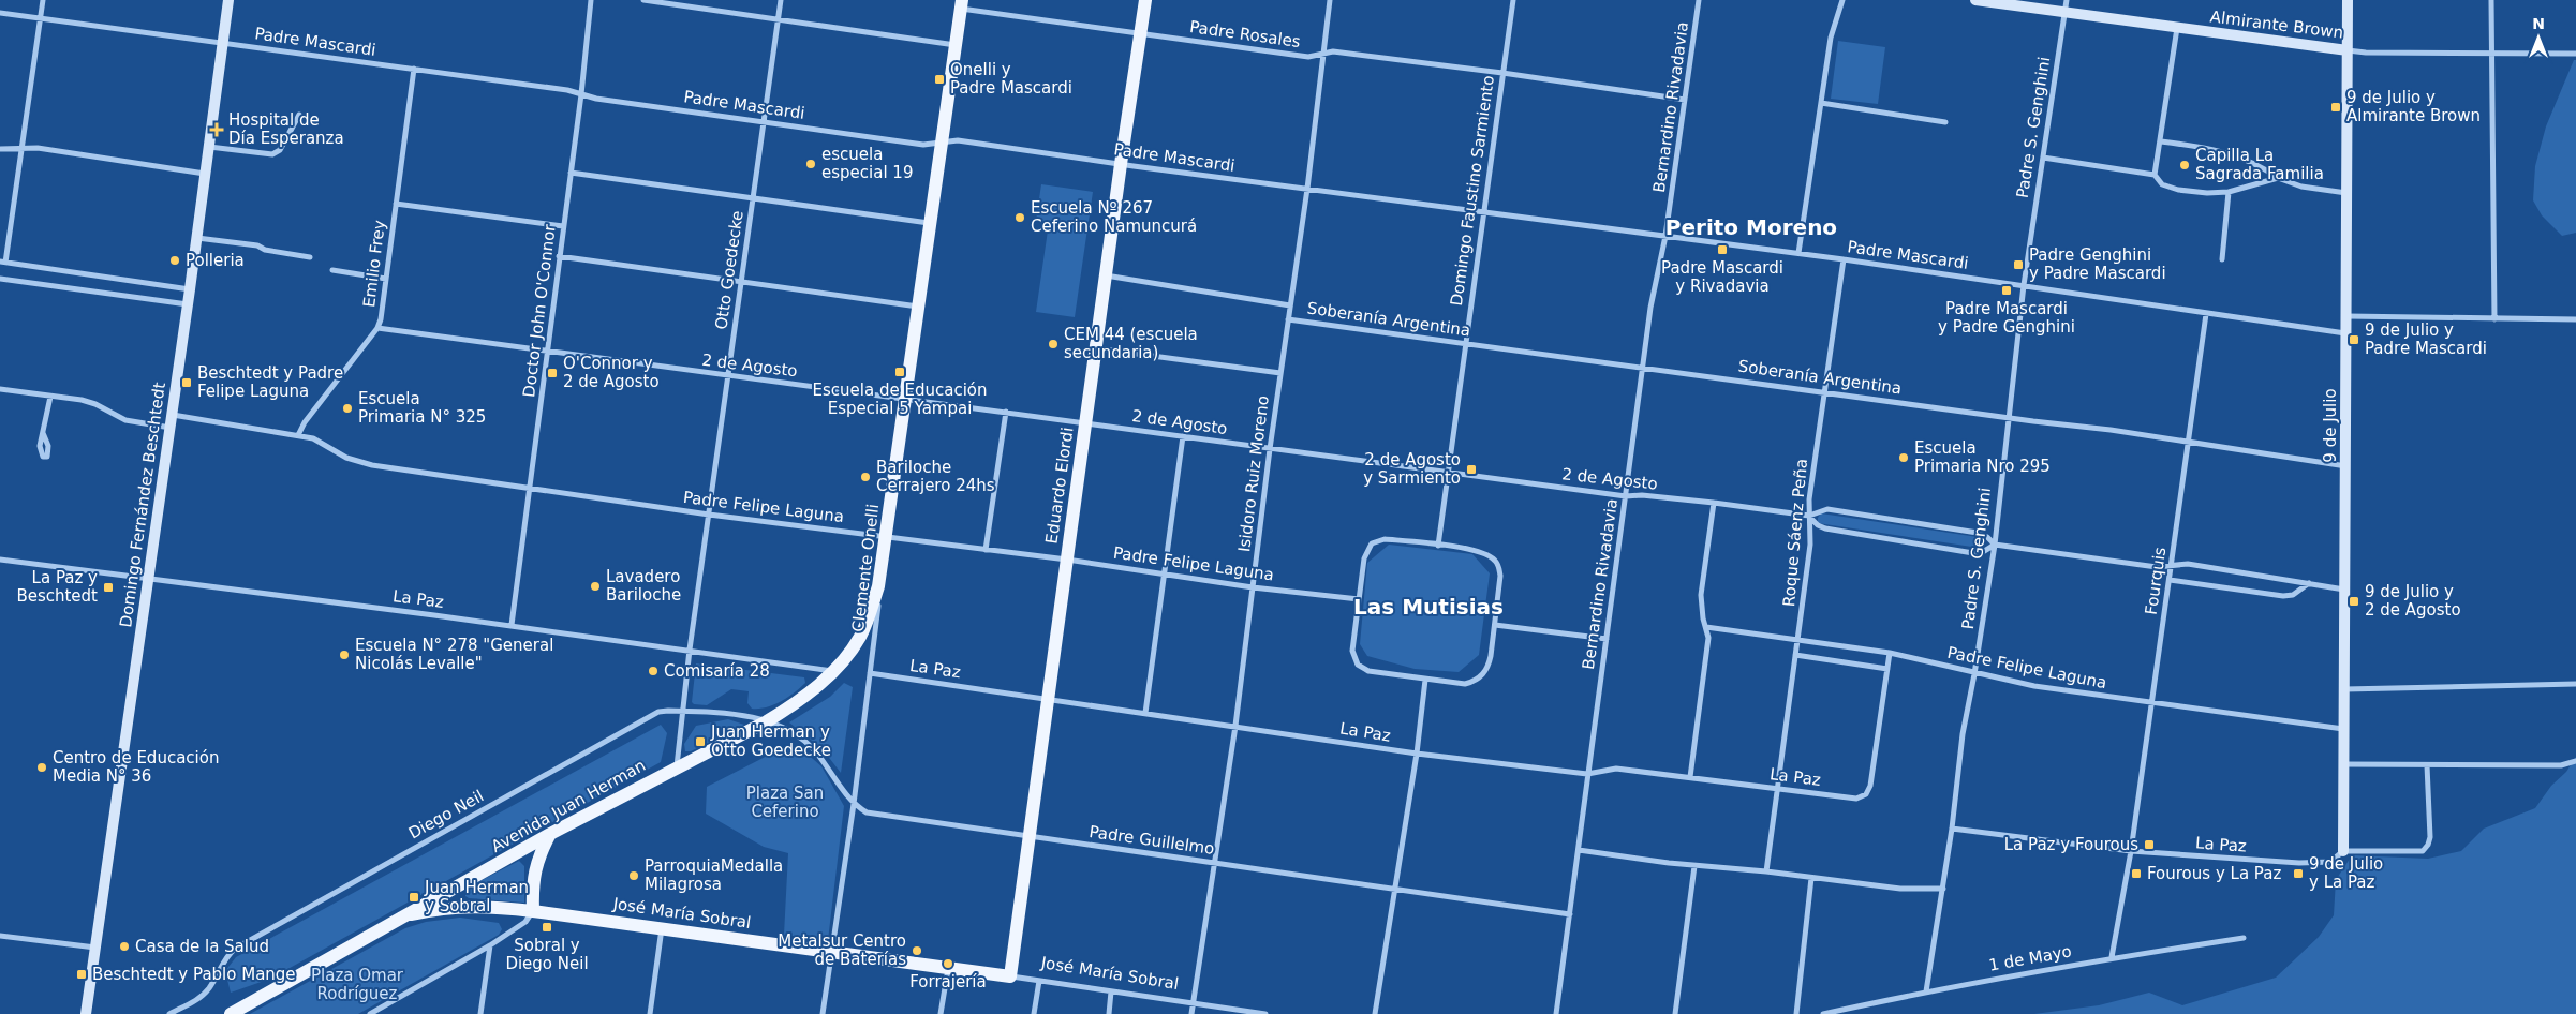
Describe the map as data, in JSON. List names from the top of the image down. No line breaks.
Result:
{"streets":{"main road":["Eduardo Elordi","Clemente Onelli","Avenida Juan Herman","José María Sobral"],"street":["Almirante Brown","Padre Rosales","Padre Mascardi","Bernardino Rivadavia","Padre S. Genghini","Domingo Faustino Sarmiento","Emilio Frey","Otto Goedecke","Doctor John O'Connor","Soberanía Argentina","2 de Agosto","9 de Julio","Isidoro Ruiz Moreno","Domingo Fernández Beschtedt","Padre Felipe Laguna","Roque Sáenz Peña","Fourquis","La Paz","Diego Neil","Padre Guillelmo","1 de Mayo"]},"crossings":[["Almirante Brown","Padre S. Genghini"],["Almirante Brown","9 de Julio"],["Padre Rosales","Bernardino Rivadavia"],["Padre Rosales","Domingo Faustino Sarmiento"],["Padre Rosales","Isidoro Ruiz Moreno"],["Padre Rosales","Eduardo Elordi"],["Padre Rosales","Clemente Onelli"],["Padre Mascardi","Bernardino Rivadavia"],["Padre Mascardi","Padre S. Genghini"],["Padre Mascardi","Domingo Faustino Sarmiento"],["Padre Mascardi","Emilio Frey"],["Padre Mascardi","Otto Goedecke"],["Padre Mascardi","Doctor John O'Connor"],["Padre Mascardi","9 de Julio"],["Padre Mascardi","Isidoro Ruiz Moreno"],["Padre Mascardi","Eduardo Elordi"],["Padre Mascardi","Domingo Fernández Beschtedt"],["Padre Mascardi","Roque Sáenz Peña"],["Padre Mascardi","Clemente Onelli"],["Padre Mascardi","Fourquis"],["Bernardino Rivadavia","Soberanía Argentina"],["Bernardino Rivadavia","2 de Agosto"],["Bernardino Rivadavia","La Paz"],["Bernardino Rivadavia","Padre Guillelmo"],["Padre S. Genghini","Soberanía Argentina"],["Padre S. Genghini","2 de Agosto"],["Padre S. Genghini","Padre Felipe Laguna"],["Padre S. Genghini","La Paz"],["Padre S. Genghini","1 de Mayo"],["Domingo Faustino Sarmiento","Soberanía Argentina"],["Domingo Faustino Sarmiento","2 de Agosto"],["Domingo Faustino Sarmiento","Padre Felipe Laguna"],["Emilio Frey","2 de Agosto"],["Emilio Frey","Padre Felipe Laguna"],["Otto Goedecke","2 de Agosto"],["Otto Goedecke","Padre Felipe Laguna"],["Otto Goedecke","La Paz"],["Otto Goedecke","Avenida Juan Herman"],["Otto Goedecke","Diego Neil"],["Doctor John O'Connor","2 de Agosto"],["Doctor John O'Connor","Padre Felipe Laguna"],["Doctor John O'Connor","La Paz"],["Soberanía Argentina","9 de Julio"],["Soberanía Argentina","Isidoro Ruiz Moreno"],["Soberanía Argentina","Eduardo Elordi"],["Soberanía Argentina","Roque Sáenz Peña"],["Soberanía Argentina","Fourquis"],["2 de Agosto","9 de Julio"],["2 de Agosto","Isidoro Ruiz Moreno"],["2 de Agosto","Eduardo Elordi"],["2 de Agosto","Roque Sáenz Peña"],["2 de Agosto","Clemente Onelli"],["2 de Agosto","Fourquis"],["9 de Julio","Padre Felipe Laguna"],["9 de Julio","La Paz"],["Isidoro Ruiz Moreno","Padre Felipe Laguna"],["Isidoro Ruiz Moreno","La Paz"],["Isidoro Ruiz Moreno","Padre Guillelmo"],["Isidoro Ruiz Moreno","José María Sobral"],["Eduardo Elordi","Padre Felipe Laguna"],["Eduardo Elordi","La Paz"],["Eduardo Elordi","Padre Guillelmo"],["Eduardo Elordi","José María Sobral"],["Domingo Fernández Beschtedt","Padre Felipe Laguna"],["Domingo Fernández Beschtedt","La Paz"],["Padre Felipe Laguna","Roque Sáenz Peña"],["Padre Felipe Laguna","Clemente Onelli"],["Padre Felipe Laguna","Fourquis"],["Roque Sáenz Peña","La Paz"],["Clemente Onelli","La Paz"],["Clemente Onelli","Avenida Juan Herman"],["Clemente Onelli","Padre Guillelmo"],["Clemente Onelli","José María Sobral"],["Fourquis","La Paz"],["Fourquis","1 de Mayo"],["La Paz","Avenida Juan Herman"],["Avenida Juan Herman","Diego Neil"],["Avenida Juan Herman","Padre Guillelmo"],["Avenida Juan Herman","José María Sobral"],["Diego Neil","Padre Guillelmo"]],"districts":["Perito Moreno","Las Mutisias"],"parks":["Plaza San Ceferino","Plaza Omar Rodríguez"],"places":{"transit":["Onelli y Padre Mascardi","9 de Julio y Almirante Brown","Padre Mascardi y Rivadavia","Padre Genghini y Padre Mascardi","Padre Mascardi y Padre Genghini","9 de Julio y Padre Mascardi","Escuela de Educación Especial 5 Yampai","O'Connor y 2 de Agosto","Beschtedt y Padre Felipe Laguna","2 de Agosto y Sarmiento","La Paz y Beschtedt","9 de Julio y 2 de Agosto","Juan Herman y Otto Goedecke","La Paz y Fourous","Fourous y La Paz","9 de Julio y La Paz","Juan Herman y Sobral","Sobral y Diego Neil","Beschtedt y Pablo Mange"],"health":["Hospital de Día Esperanza"],"other":["escuela especial 19","Capilla La Sagrada Familia","Escuela Nº 267 Ceferino Namuncurá","Polleria","CEM 44 (escuela secundaria)","Escuela Primaria N° 325","Escuela Primaria Nro 295","Bariloche Cerrajero 24hs","Lavadero Bariloche","Escuela N° 278 \"General Nicolás Levalle\"","Comisaría 28","Centro de Educación Media N° 36","ParroquiaMedalla Milagrosa","Casa de la Salud","Metalsur Centro de Baterías","Forrajería"]},"north":"top"}
